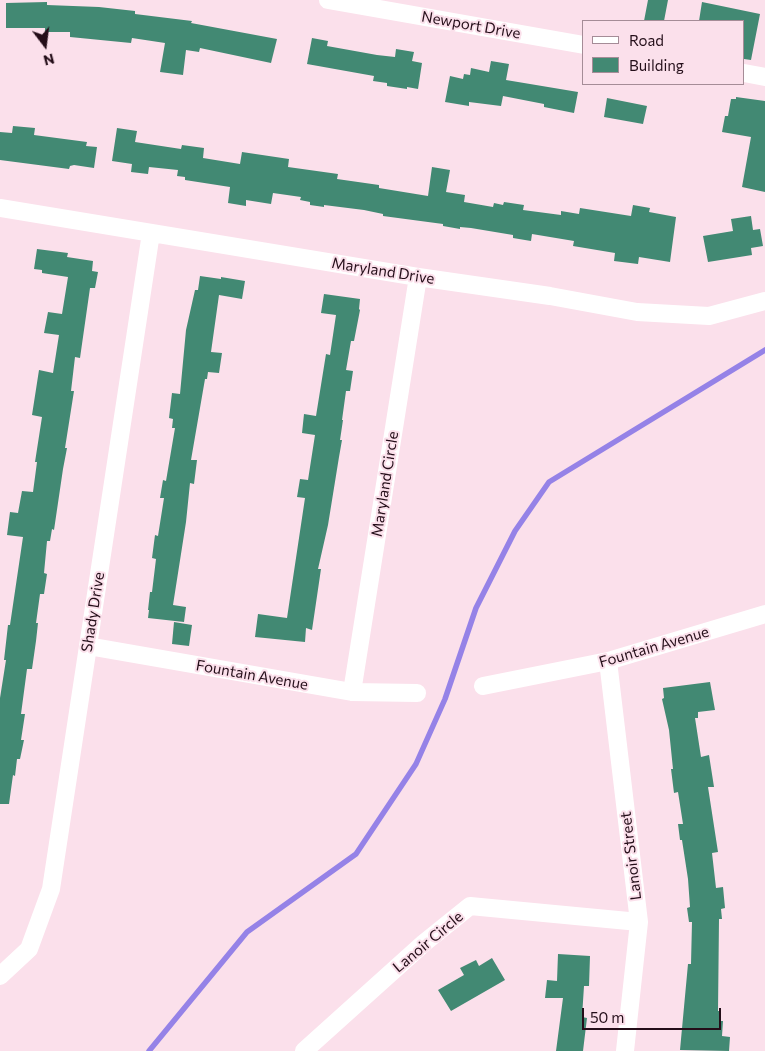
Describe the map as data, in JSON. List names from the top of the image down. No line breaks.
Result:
{"streets":{"street":["Newport Drive","Maryland Drive","Maryland Circle","Shady Drive","Fountain Avenue","Lanoir Street","Lanoir Circle"]},"crossings":[["Maryland Drive","Maryland Circle"],["Maryland Drive","Shady Drive"],["Maryland Circle","Fountain Avenue"],["Shady Drive","Fountain Avenue"],["Fountain Avenue","Lanoir Street"],["Lanoir Street","Lanoir Circle"]],"legend":["Road","Building"],"scale_bar":"50 m","north":"bottom"}
